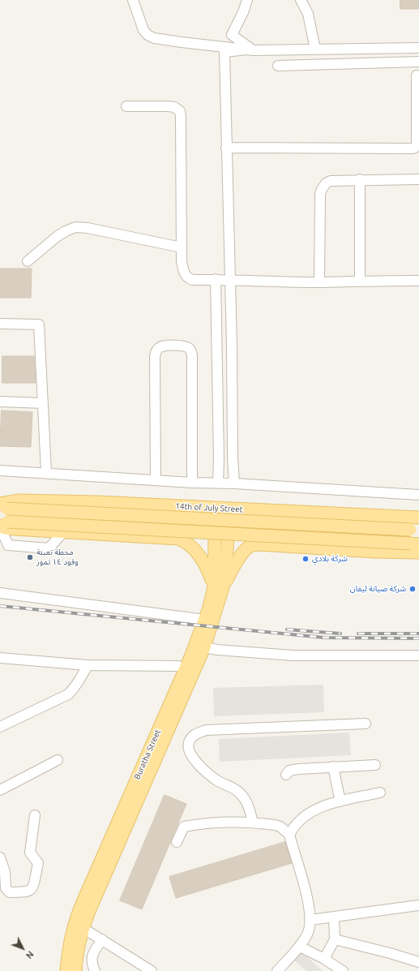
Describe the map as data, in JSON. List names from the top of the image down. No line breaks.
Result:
{"streets":{"main road":["14th of July Street","Buratha Street"]},"places":["محطة تعبئة وقود ١٤ تموز","شركة بلادي","شركة صيانة ليفان"],"north":"bottom right"}
